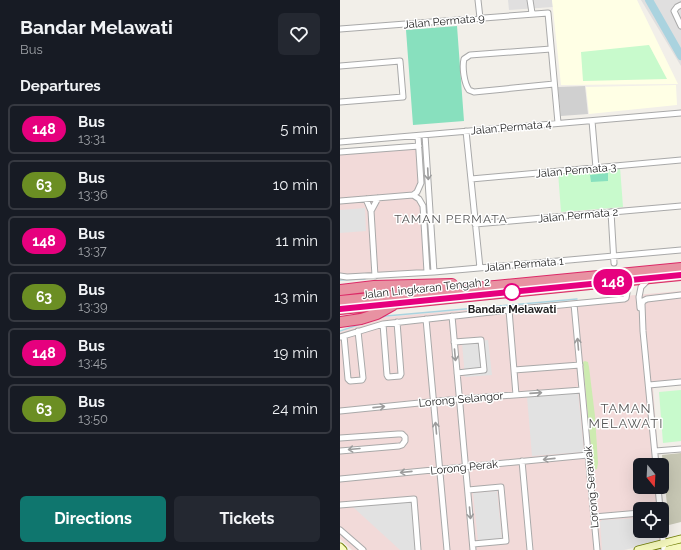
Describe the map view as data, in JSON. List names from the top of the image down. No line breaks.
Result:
{"streets":{"highway":["Jalan Lingkaran Tengah 2"],"street":["Jalan Permata 9","Jalan Permata 4","Jalan Permata 3","Jalan Permata 2","Jalan Permata 1","Lorong Selangor","Lorong Perak","Lorong Serawak"]},"crossings":[["Lorong Selangor","Lorong Serawak"],["Lorong Perak","Lorong Serawak"]],"one_way":["Lorong Perak"],"districts":["TAMAN PERMATA","TAMAN MELAWATI"],"places":["Bandar Melawati"],"lines":["bus line 148"],"north":"bottom","page":{"heading":[["Bandar Melawati","Bus"],"Departures"],"on_map":"148","list":[{"mark":"148","name":"Bus","note":"13:31","value":"5 min"},{"mark":"63","name":"Bus","note":"13:36","value":"10 min"},{"mark":"148","name":"Bus","note":"13:37","value":"11 min"},{"mark":"63","name":"Bus","note":"13:39","value":"13 min"},{"mark":"148","name":"Bus","note":"13:45","value":"19 min"},{"mark":"63","name":"Bus","note":"13:50","value":"24 min"}],"buttons":["Directions","Tickets"]}}
